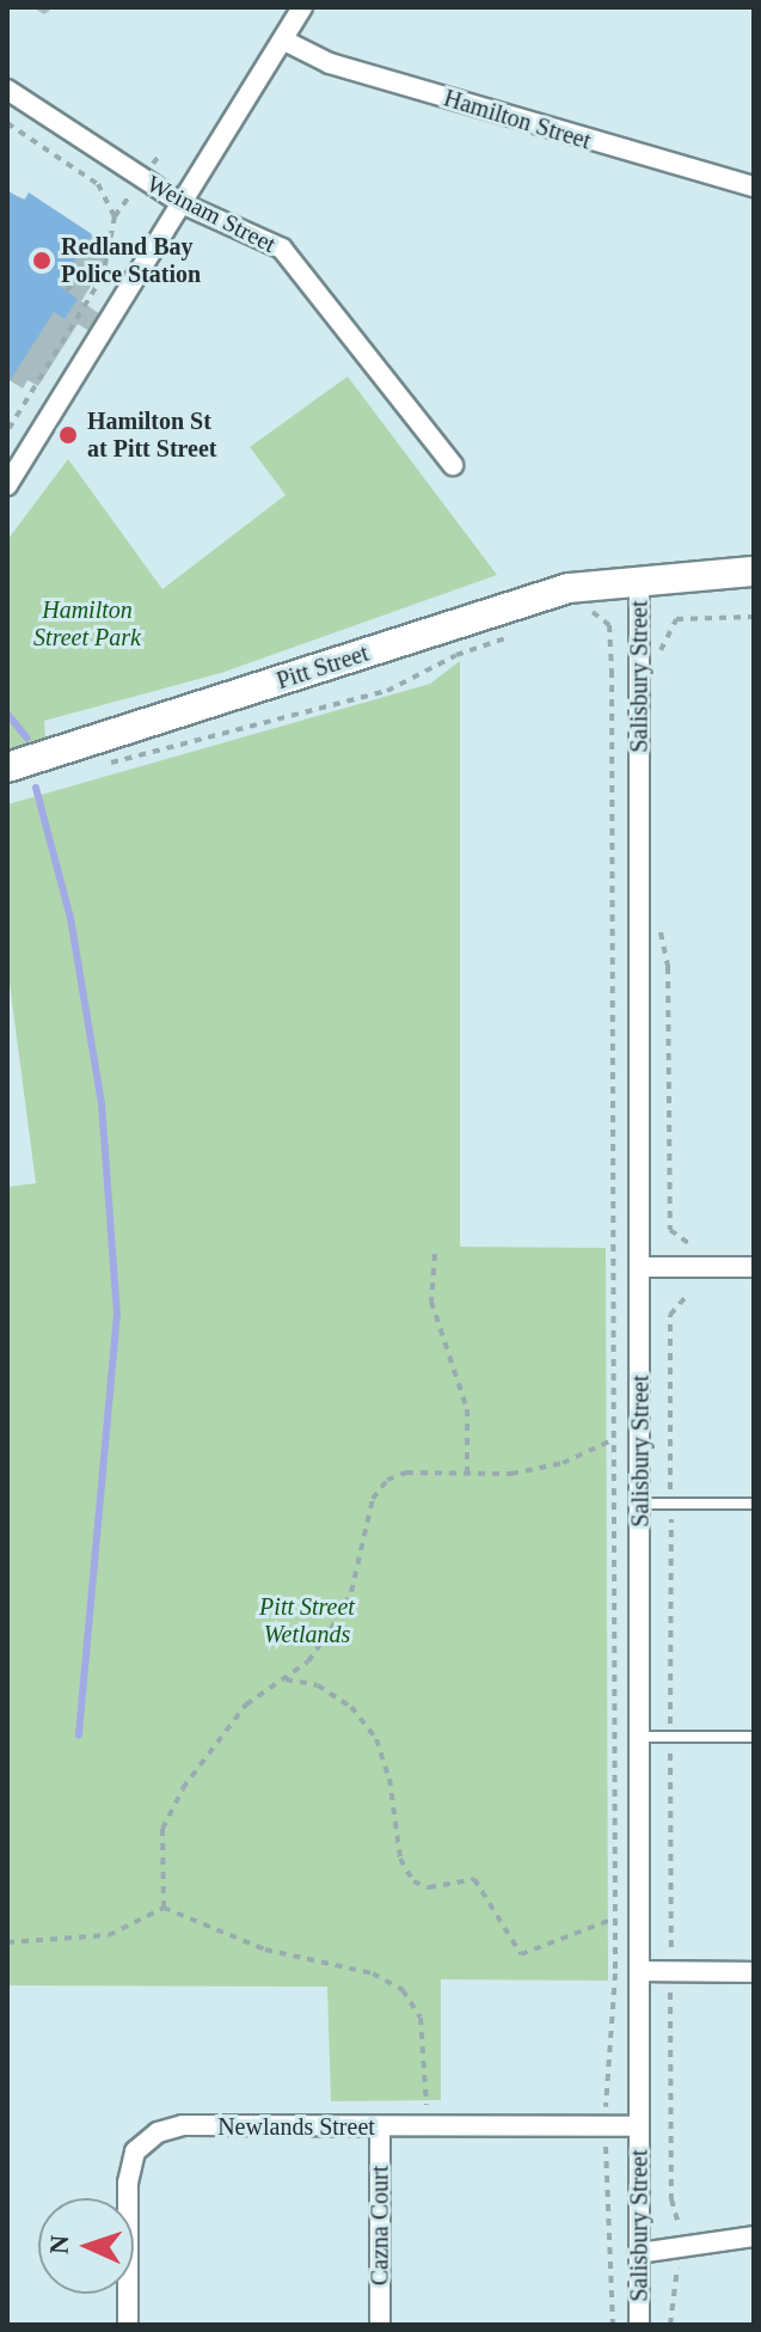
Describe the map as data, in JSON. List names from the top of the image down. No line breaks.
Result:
{"streets":{"street":["Hamilton Street","Weinam Street","Pitt Street","Salisbury Street","Newlands Street","Cazna Court"]},"crossings":[["Pitt Street","Salisbury Street"],["Salisbury Street","Newlands Street"],["Newlands Street","Cazna Court"]],"parks":["Hamilton Street Park","Pitt Street Wetlands"],"places":["Redland Bay Police Station","Hamilton St at Pitt Street"],"north":"left"}
